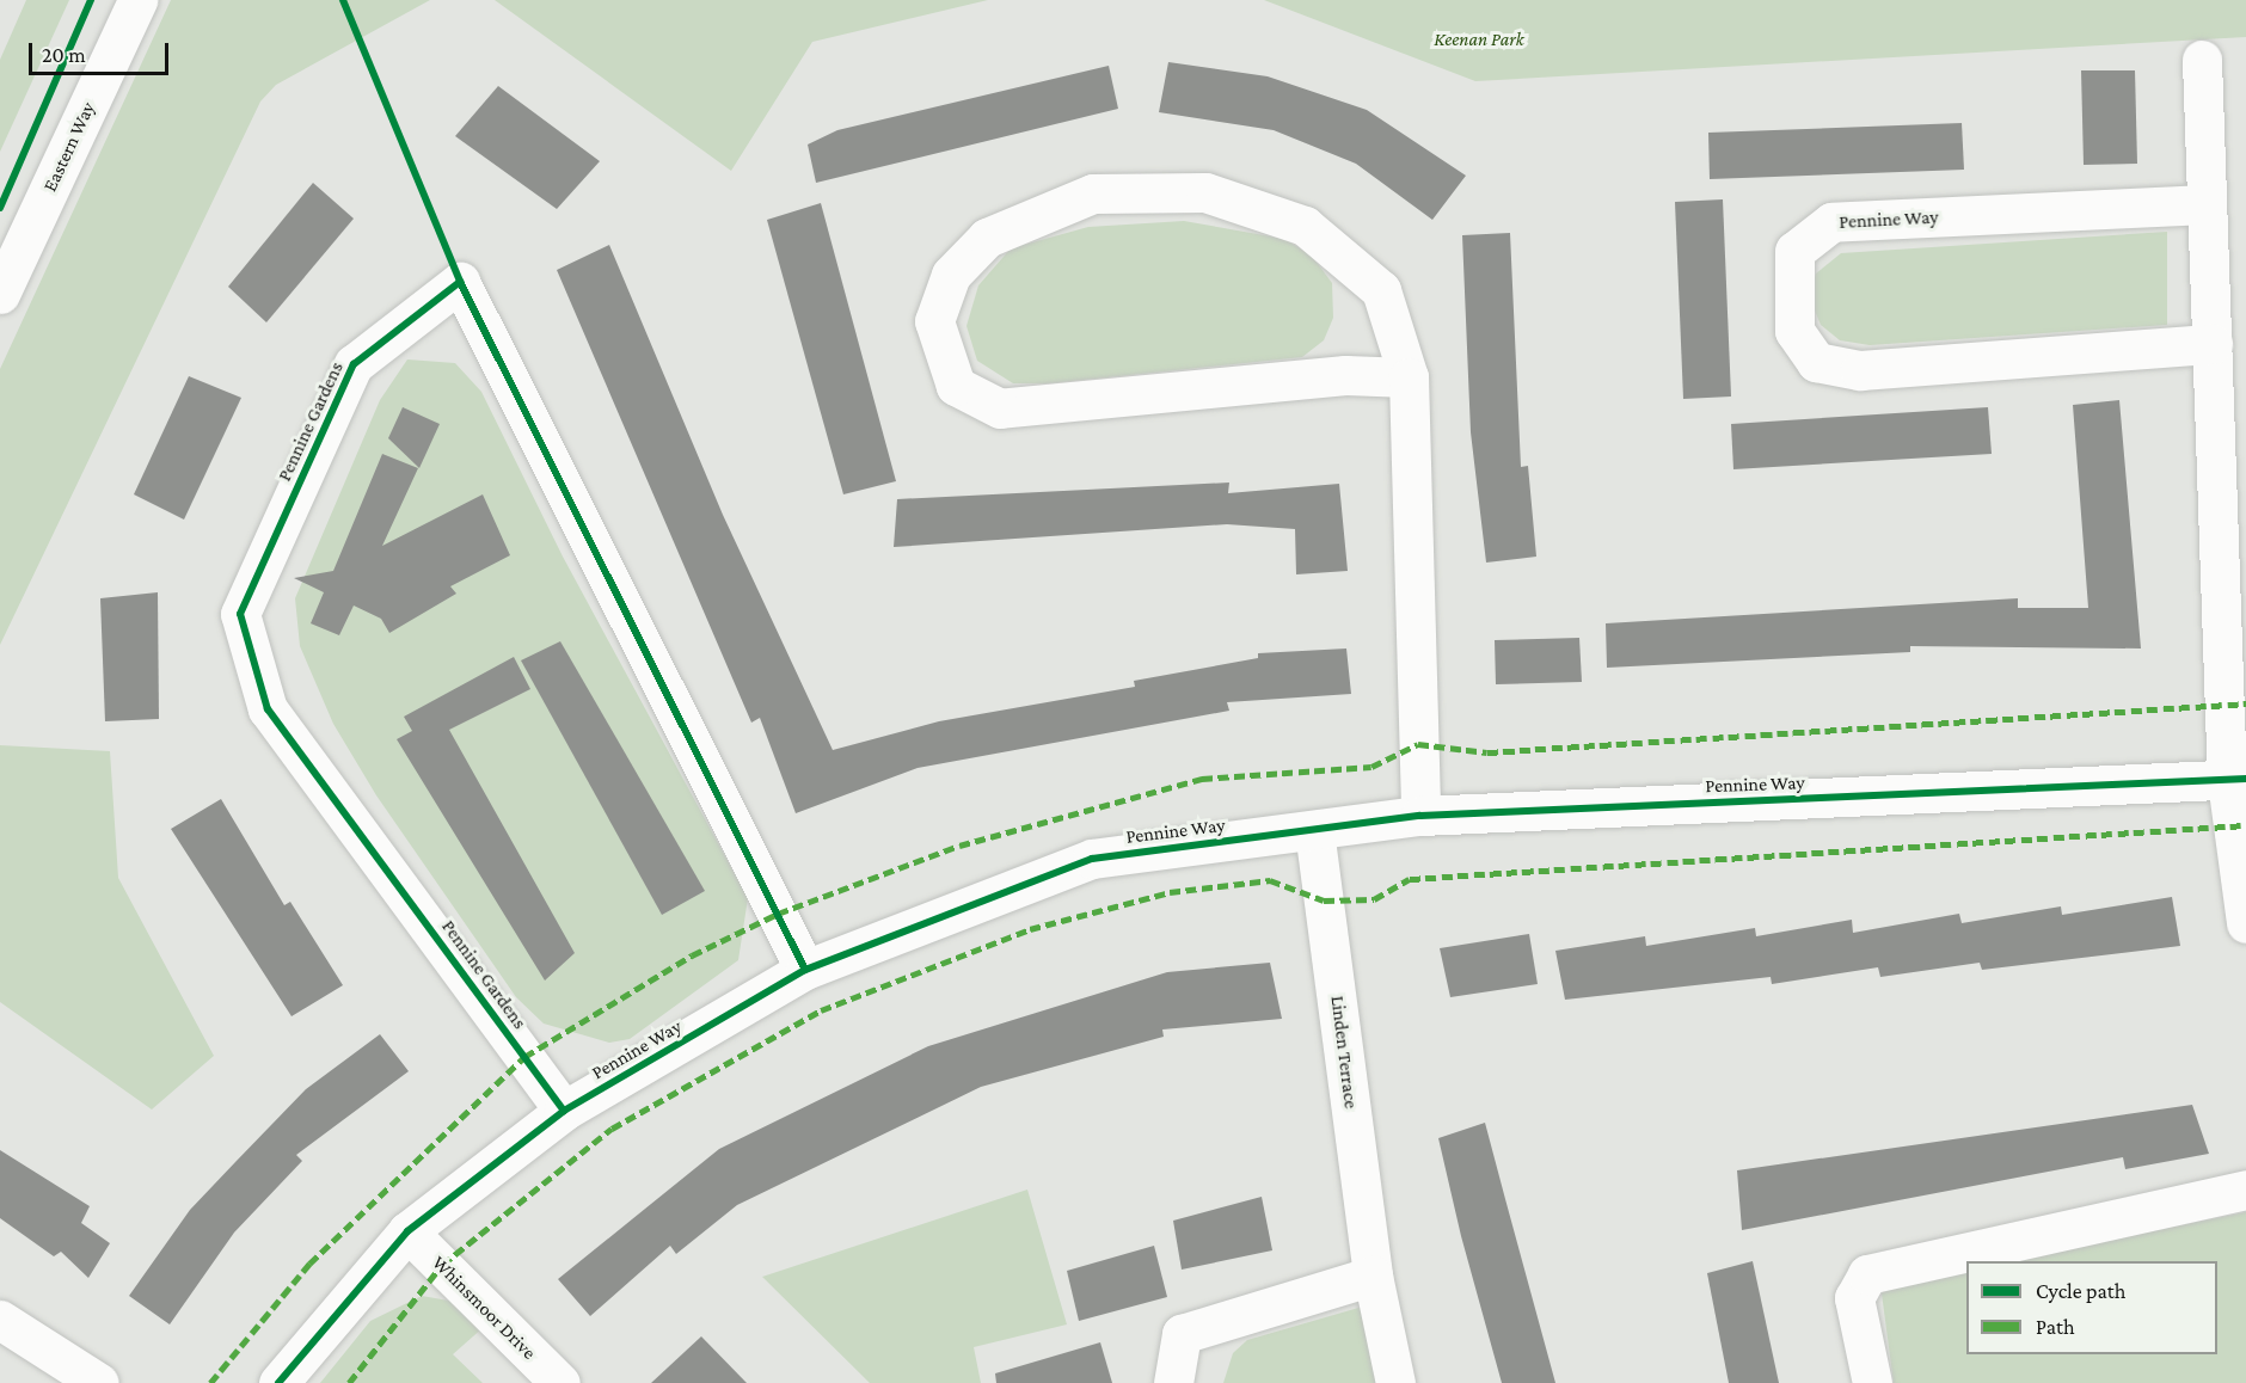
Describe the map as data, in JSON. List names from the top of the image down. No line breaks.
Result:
{"streets":{"street":["Eastern Way","Pennine Way","Pennine Gardens","Linden Terrace","Whinsmoor Drive"]},"crossings":[["Pennine Way","Pennine Gardens"],["Pennine Way","Linden Terrace"],["Pennine Way","Whinsmoor Drive"]],"parks":["Keenan Park"],"legend":["Cycle path","Path"],"scale_bar":"20 m"}
